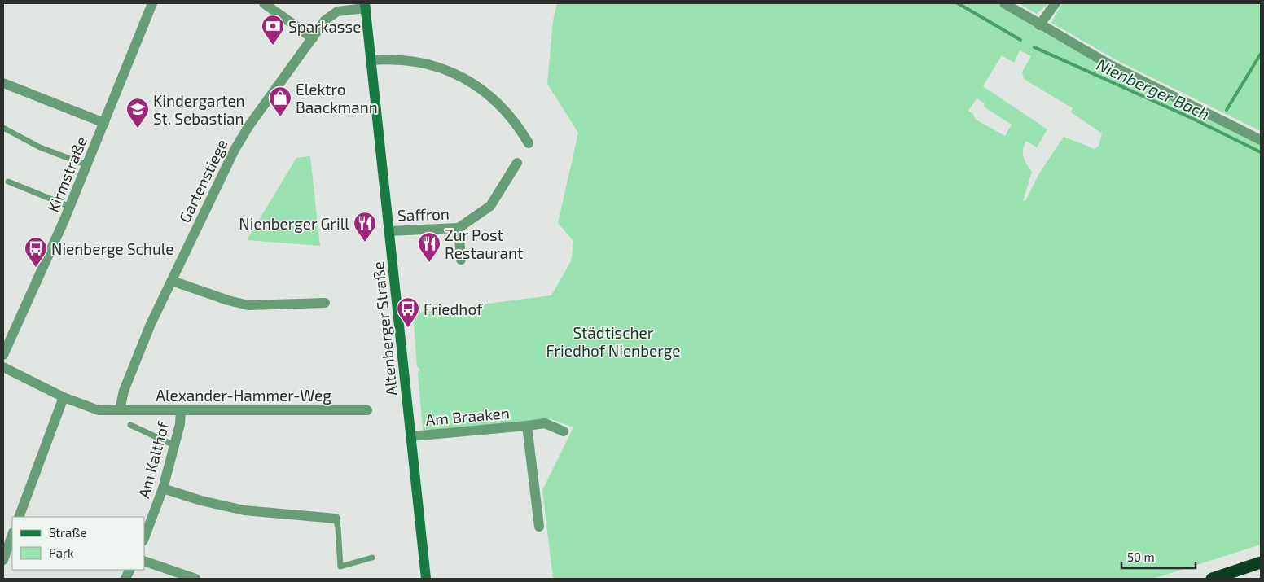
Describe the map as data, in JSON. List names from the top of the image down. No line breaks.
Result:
{"streets":{"main road":["Altenberger Straße"],"street":["Kirmstraße","Gartenstiege","Saffron","Alexander-Hammer-Weg","Am Braaken","Am Kalthof"]},"crossings":[["Gartenstiege","Altenberger Straße"],["Gartenstiege","Alexander-Hammer-Weg"],["Saffron","Altenberger Straße"],["Altenberger Straße","Am Braaken"],["Alexander-Hammer-Weg","Am Kalthof"]],"water":["Nienberger Bach"],"parks":["Städtischer Friedhof Nienberge"],"places":{"bank":["Sparkasse"],"shop":["Elektro Baackmann"],"school or university":["Kindergarten St. Sebastian"],"restaurant":["Nienberger Grill","Zur Post Restaurant"],"bus stop":["Nienberge Schule","Friedhof"]},"legend":["Straße","Park"],"scale_bar":"50 m"}
